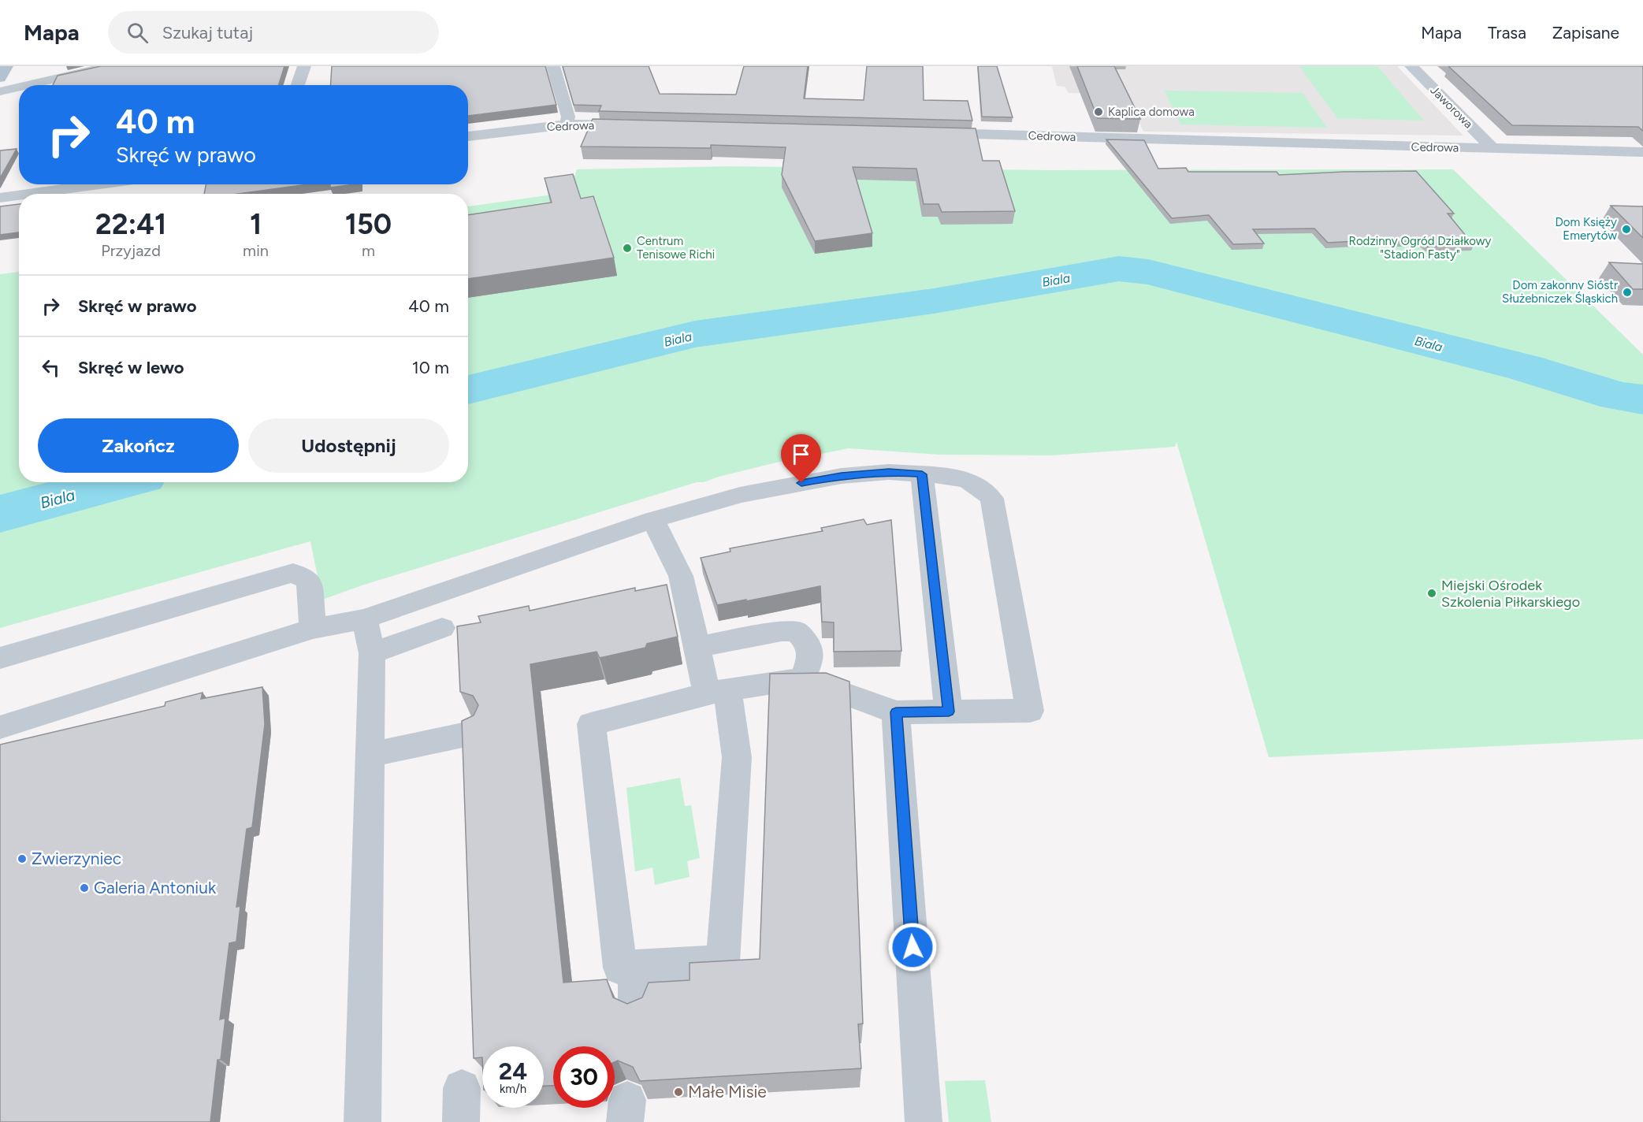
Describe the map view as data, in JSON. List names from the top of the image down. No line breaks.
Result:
{"streets":{"street":["Jaworowa","Cedrowa"]},"crossings":[["Jaworowa","Cedrowa"]],"water":["Biala"],"parks":["Rodzinny Ogród Działkowy \"Stadion Fasty\""],"places":["Kaplica domowa","Dom Księży Emerytów","Centrum Tenisowe Richi","Dom zakonny Sióstr Służebniczek Śląskich","Miejski Ośrodek Szkolenia Piłkarskiego","Zwierzyniec","Galeria Antoniuk","Małe Misie"],"page":{"header":"Mapa","search":"Szukaj tutaj","nav":["Mapa","Trasa","Zapisane"],"turn":["40 m","Skręć w prawo"],"eta":["22:41","Przyjazd","1","min","150","m"],"list":[{"name":"Skręć w prawo","value":"40 m"},{"name":"Skręć w lewo","value":"10 m"}],"buttons":["Zakończ","Udostępnij"],"speed":"24 km/h","limit":"30"}}
